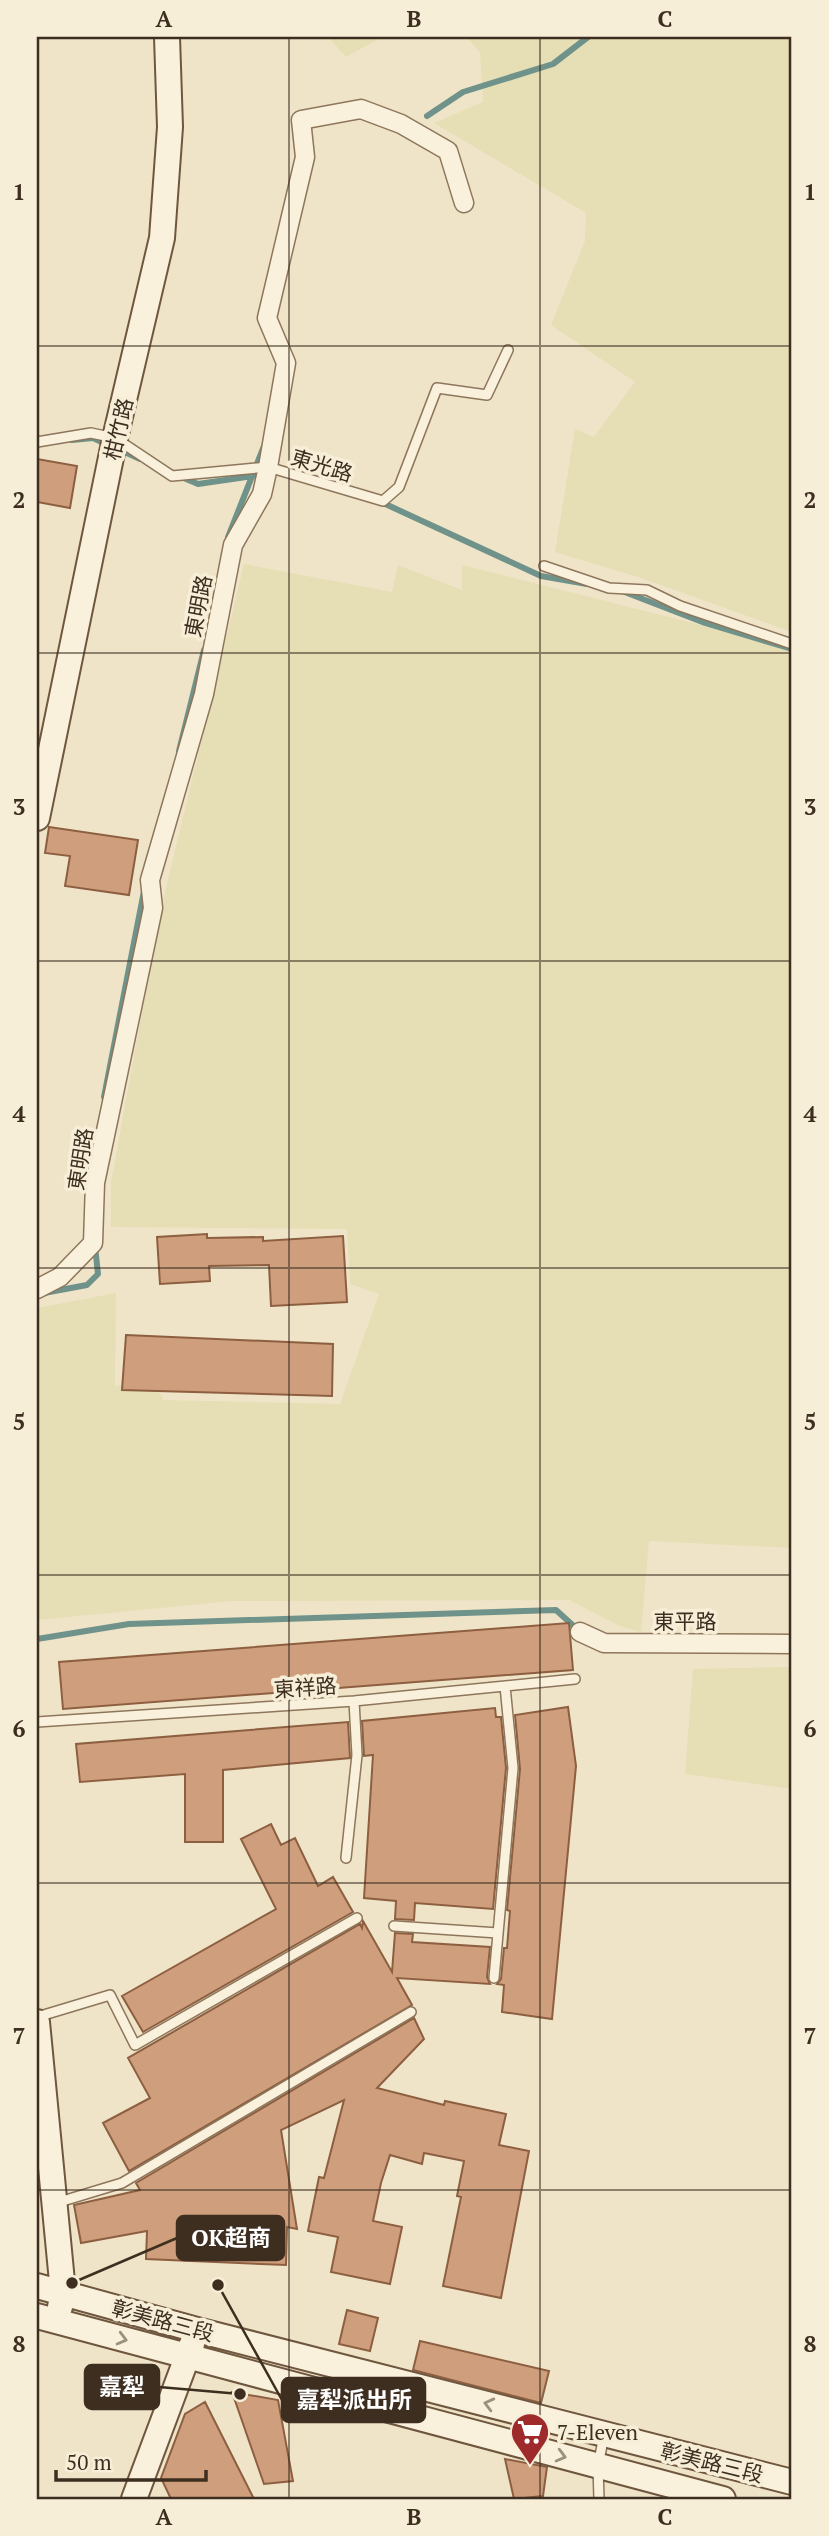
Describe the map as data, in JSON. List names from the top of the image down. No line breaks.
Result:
{"streets":{"main road":["柑竹路","彰美路三段"],"street":["東明路","東平路"],"lane":["東光路","東祥路"]},"crossings":[["柑竹路","東光路"],["東光路","東明路"]],"places":{"other":["OK超商","嘉犁派出所","嘉犁"],"supermarket":["7-Eleven"]},"scale_bar":"50 m","grid":{"columns":["A","B","C"],"rows":["1","2","3","4","5","6","7","8"]}}
